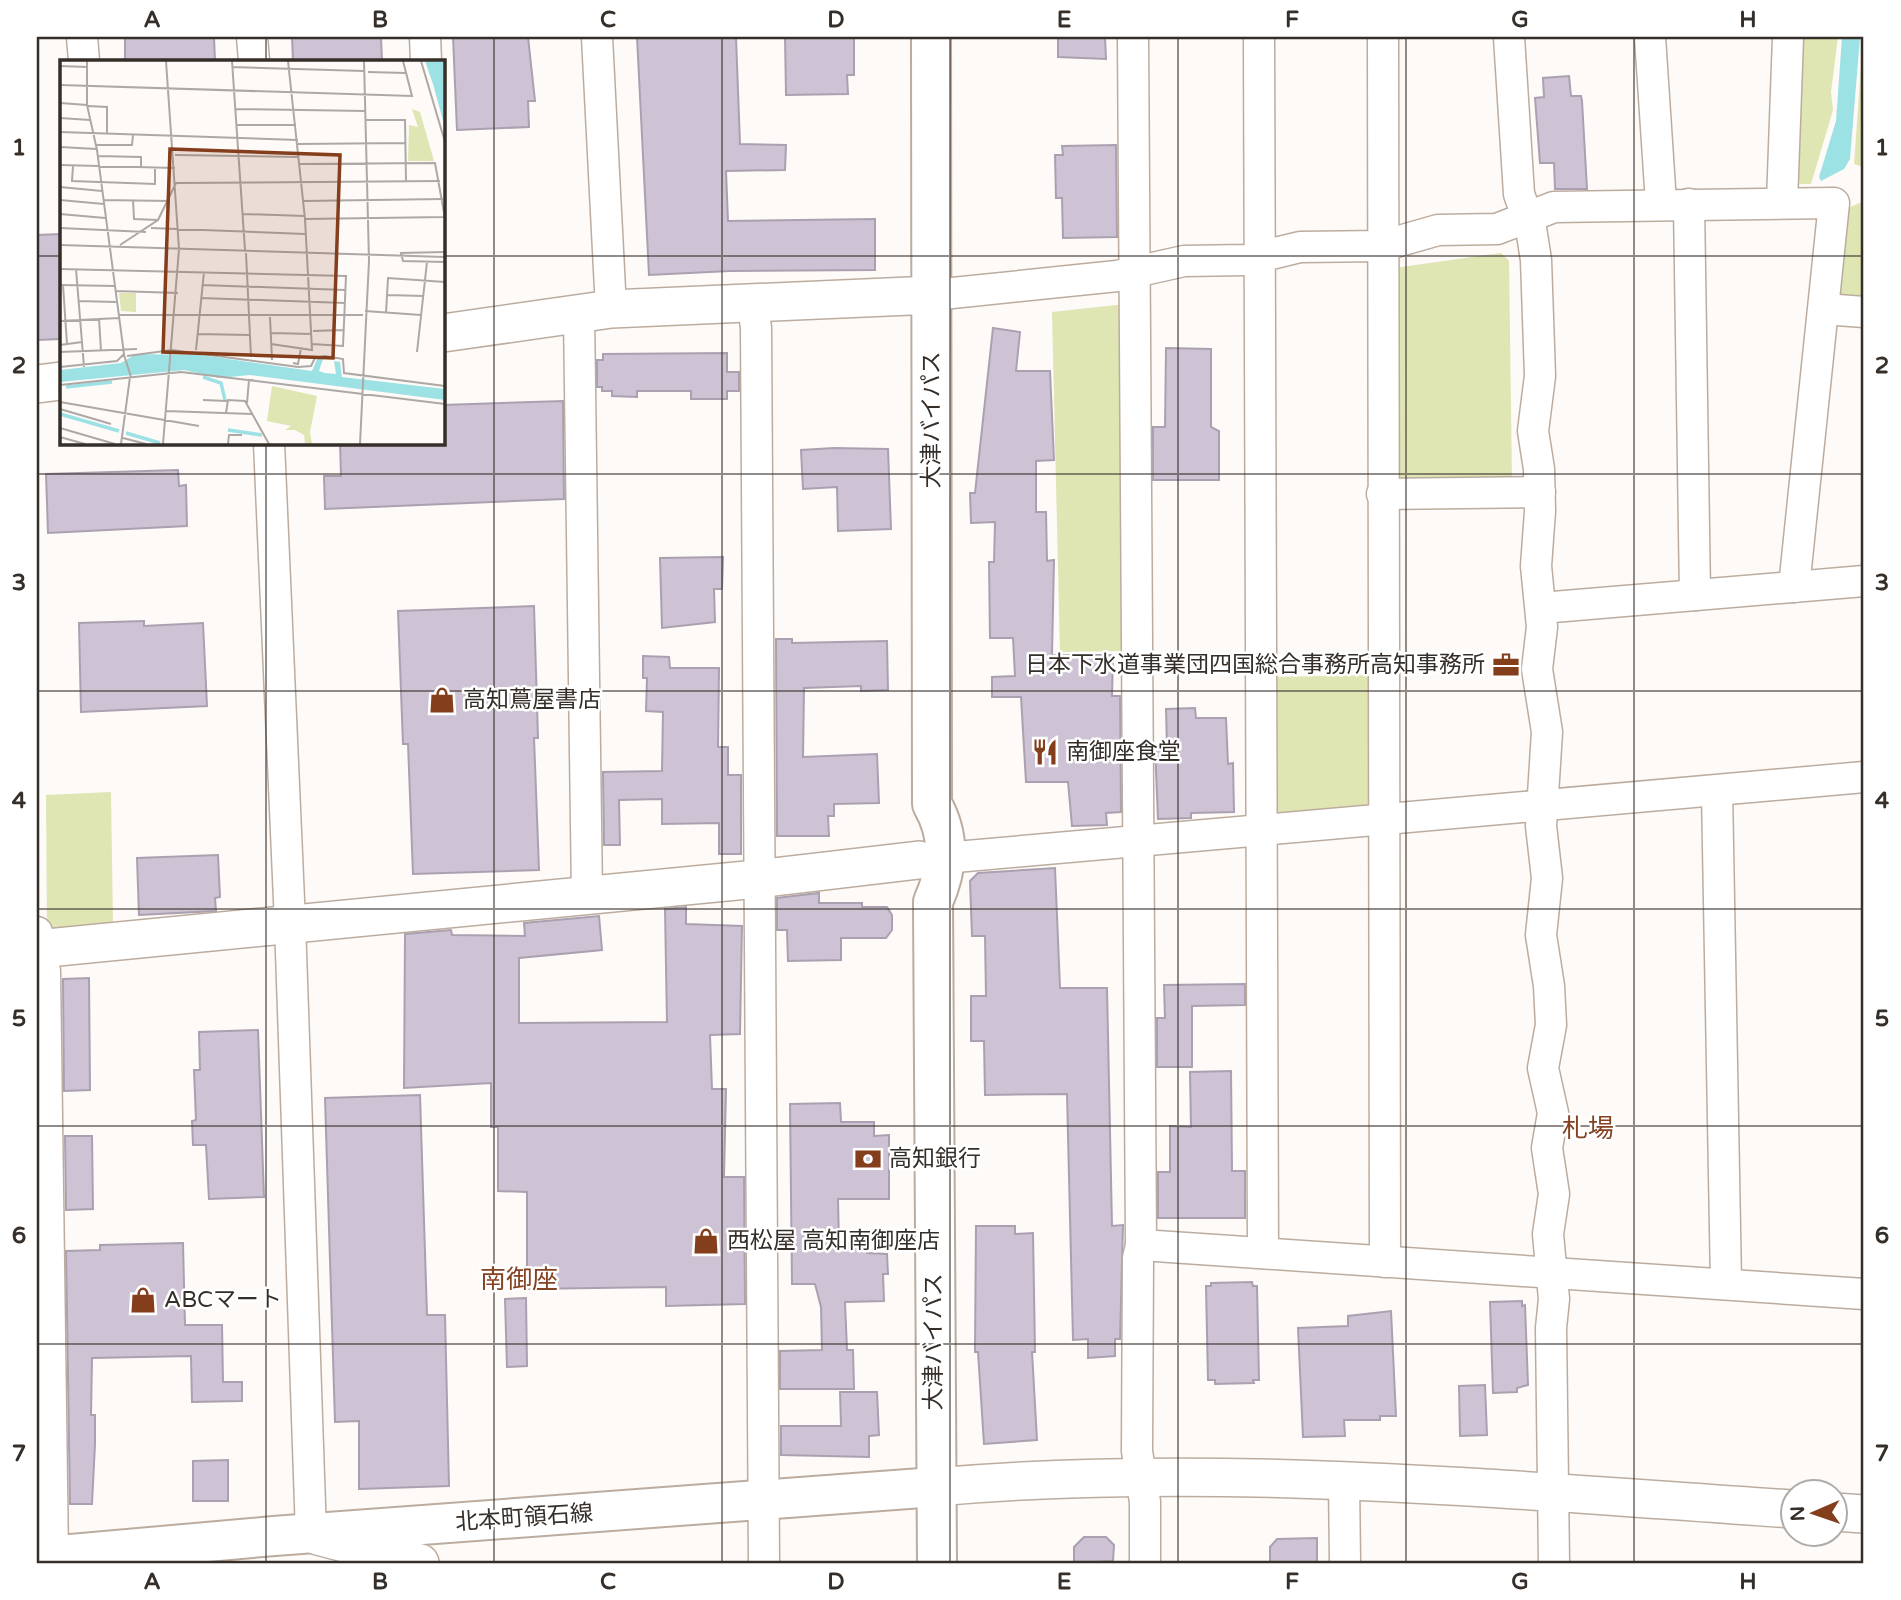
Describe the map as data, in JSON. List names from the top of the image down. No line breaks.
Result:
{"streets":{"main road":["大津バイパス","北本町領石線"]},"crossings":[["大津バイパス","北本町領石線"]],"districts":["札場","南御座"],"places":{"office":["日本下水道事業団四国総合事務所高知事務所"],"shop":["高知蔦屋書店","西松屋 高知南御座店","ABCマート"],"restaurant":["南御座食堂"],"bank":["高知銀行"]},"north":"left","grid":{"columns":["A","B","C","D","E","F","G","H"],"rows":["1","2","3","4","5","6","7"]}}
